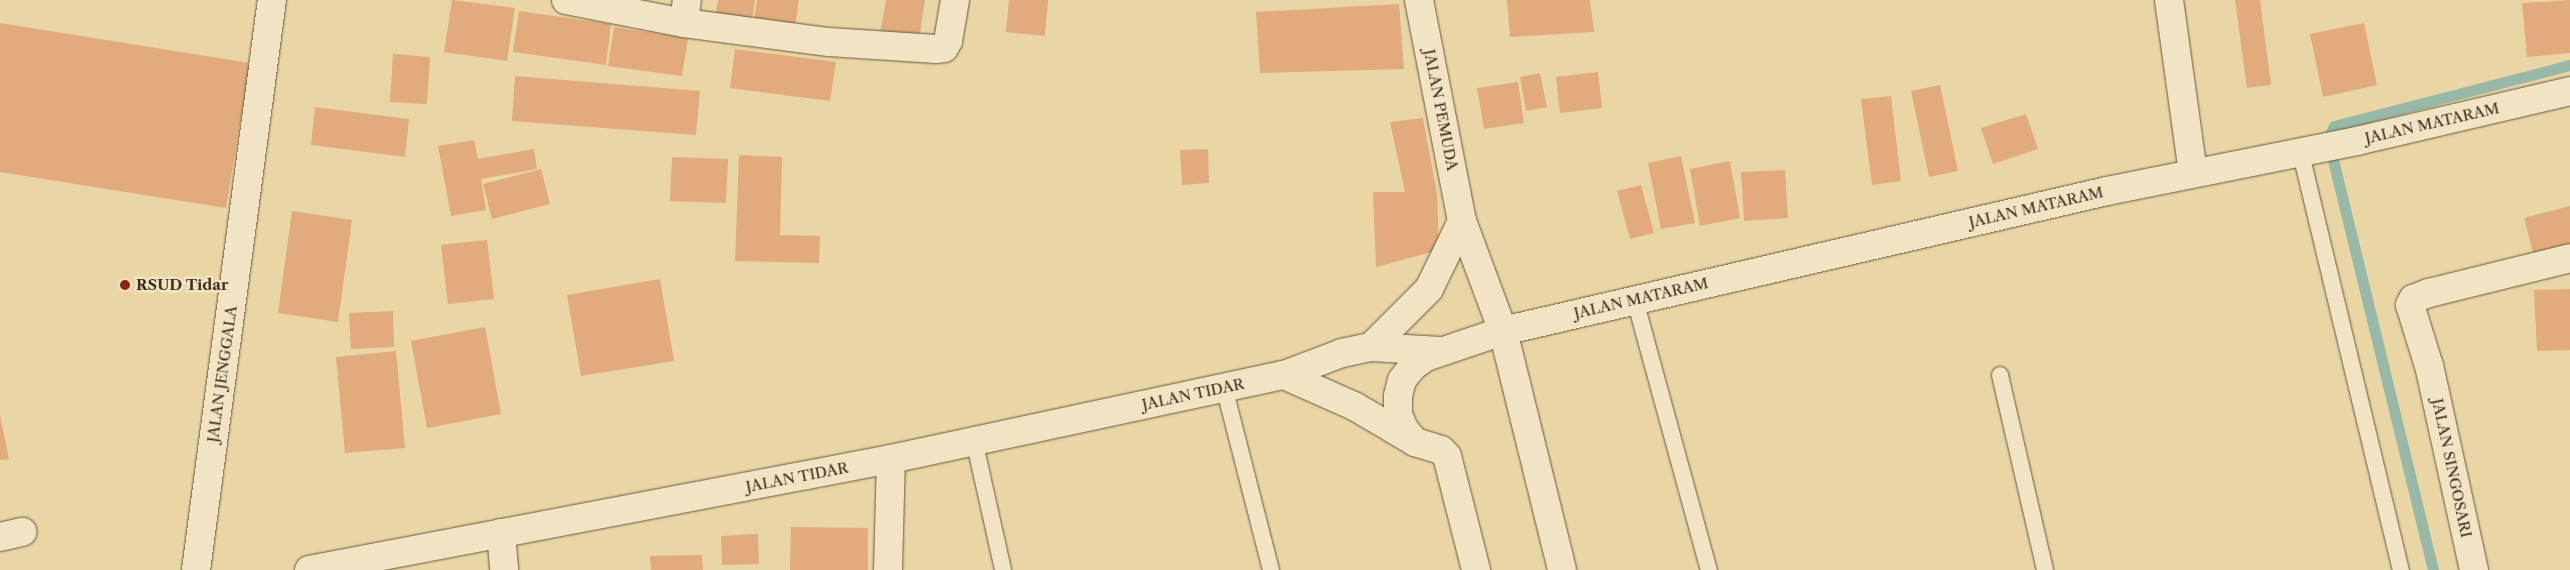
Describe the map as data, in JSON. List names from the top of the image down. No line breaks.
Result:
{"streets":{"street":["JALAN PEMUDA","JALAN MATARAM","JALAN JENGGALA","JALAN TIDAR","JALAN SINGOSARI"]},"crossings":[["JALAN PEMUDA","JALAN MATARAM"],["JALAN MATARAM","JALAN TIDAR"]],"places":["RSUD Tidar"]}
